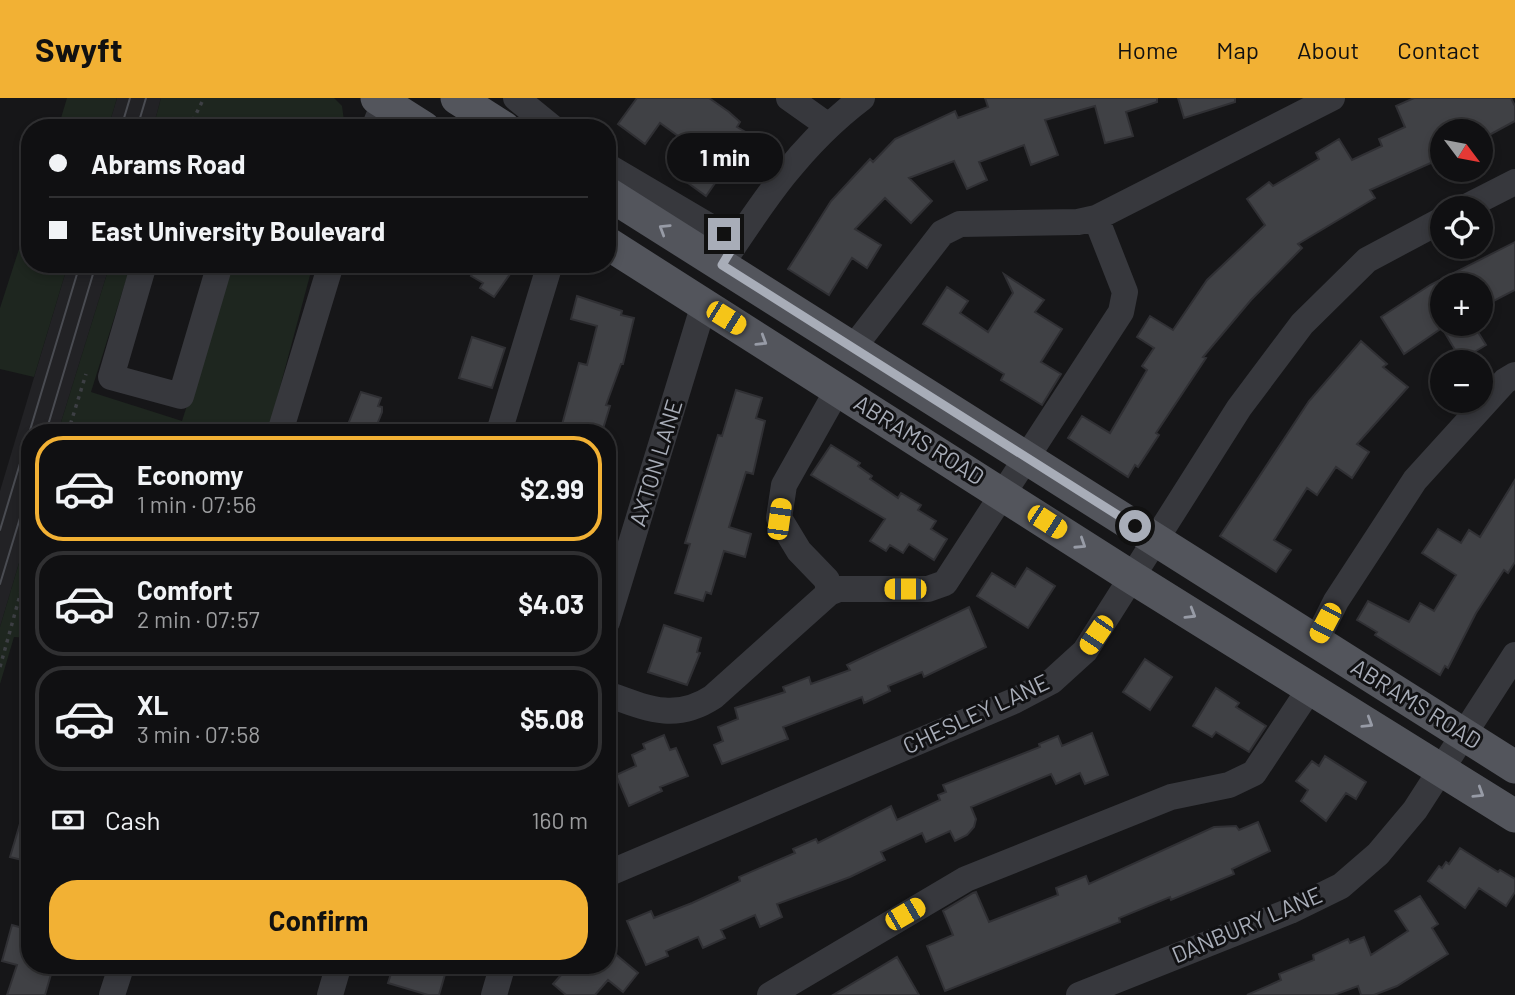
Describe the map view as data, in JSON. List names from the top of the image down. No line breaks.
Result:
{"streets":{"main road":["ABRAMS ROAD"],"street":["AXTON LANE","CHESLEY LANE","DANBURY LANE"]},"crossings":[["ABRAMS ROAD","AXTON LANE"],["ABRAMS ROAD","CHESLEY LANE"],["ABRAMS ROAD","DANBURY LANE"]],"north":"bottom right","page":{"header":"Swyft","nav":["Home","Map","About","Contact"],"map_buttons":["+","−"],"banner":["Abrams Road","East University Boulevard"],"bubble":"1 min","list":[{"name":"Economy","note":"1 min · 07:56","value":"$2.99"},{"name":"Comfort","note":"2 min · 07:57","value":"$4.03"},{"name":"XL","note":"3 min · 07:58","value":"$5.08"}],"pay":["Cash","160 m"],"buttons":"Confirm"}}
